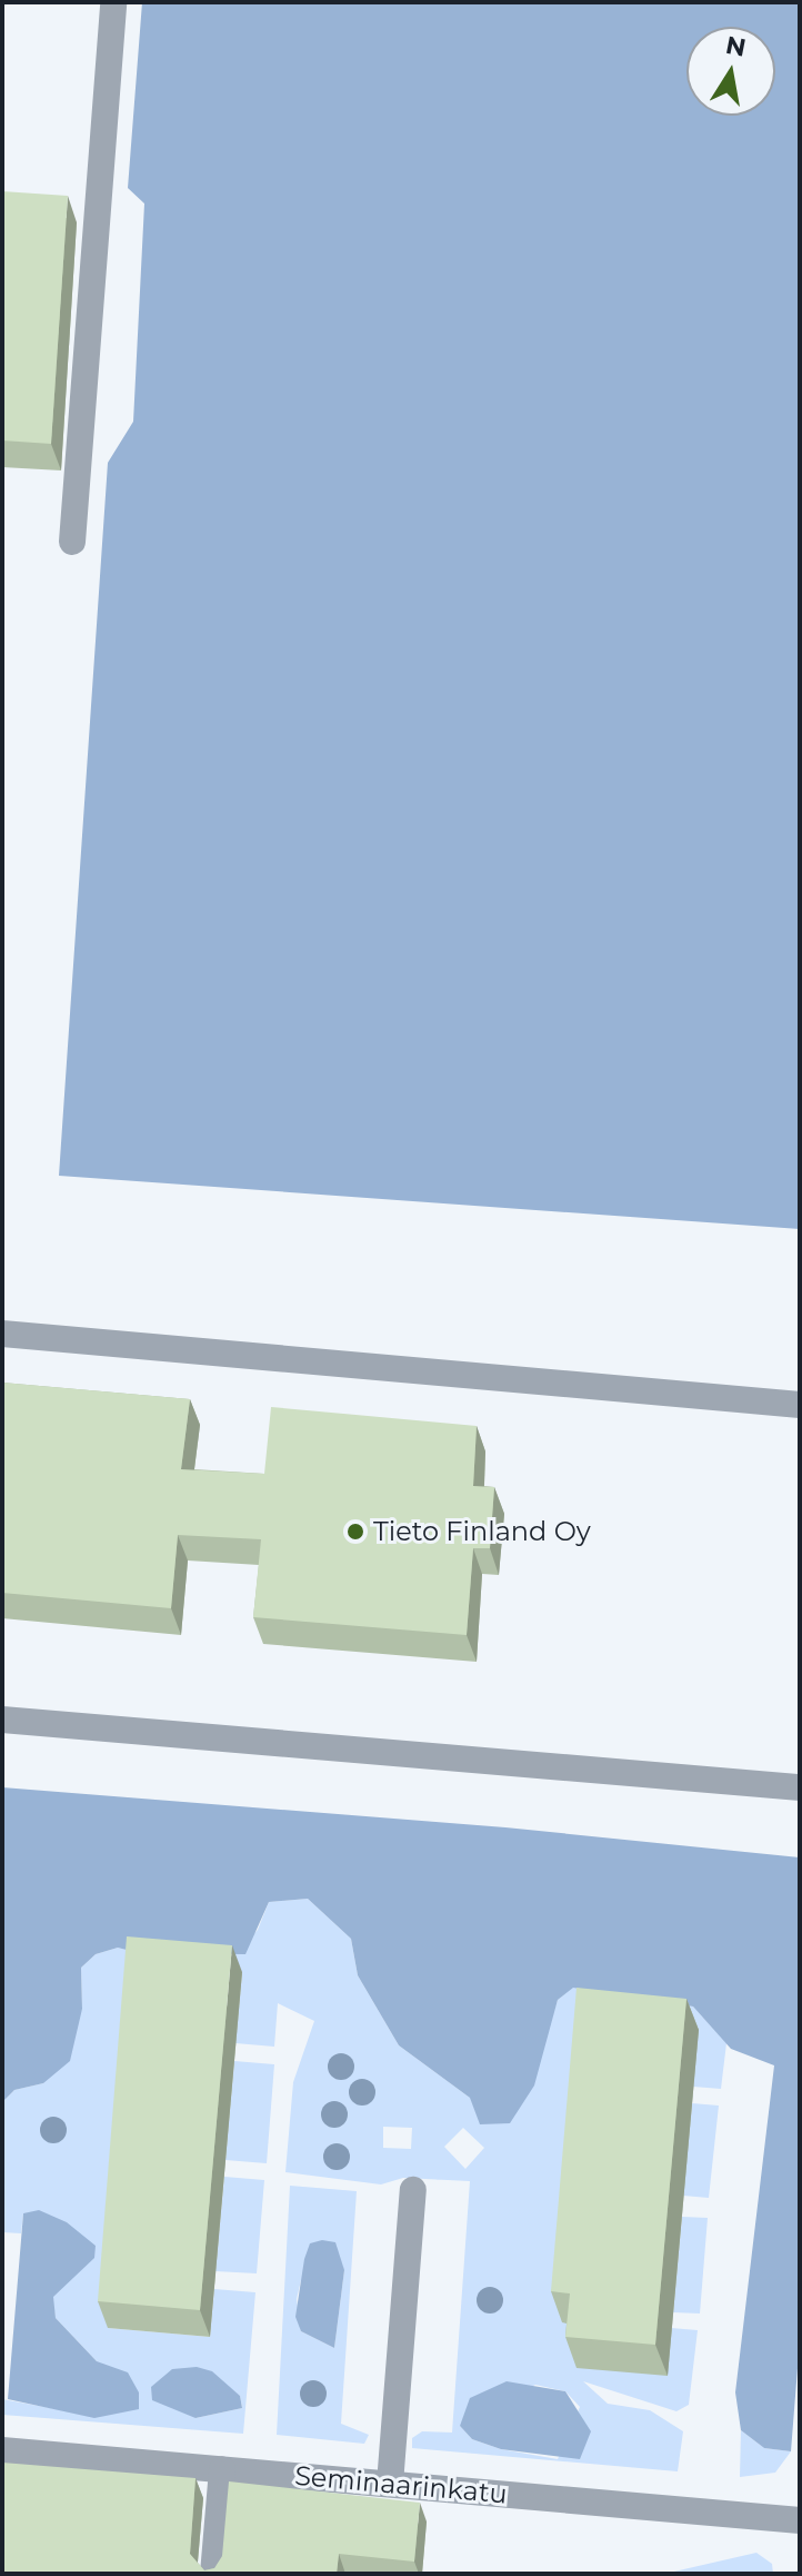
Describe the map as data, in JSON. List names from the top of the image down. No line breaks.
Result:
{"streets":{"street":["Seminaarinkatu"]},"places":["Tieto Finland Oy"],"north":"top"}
